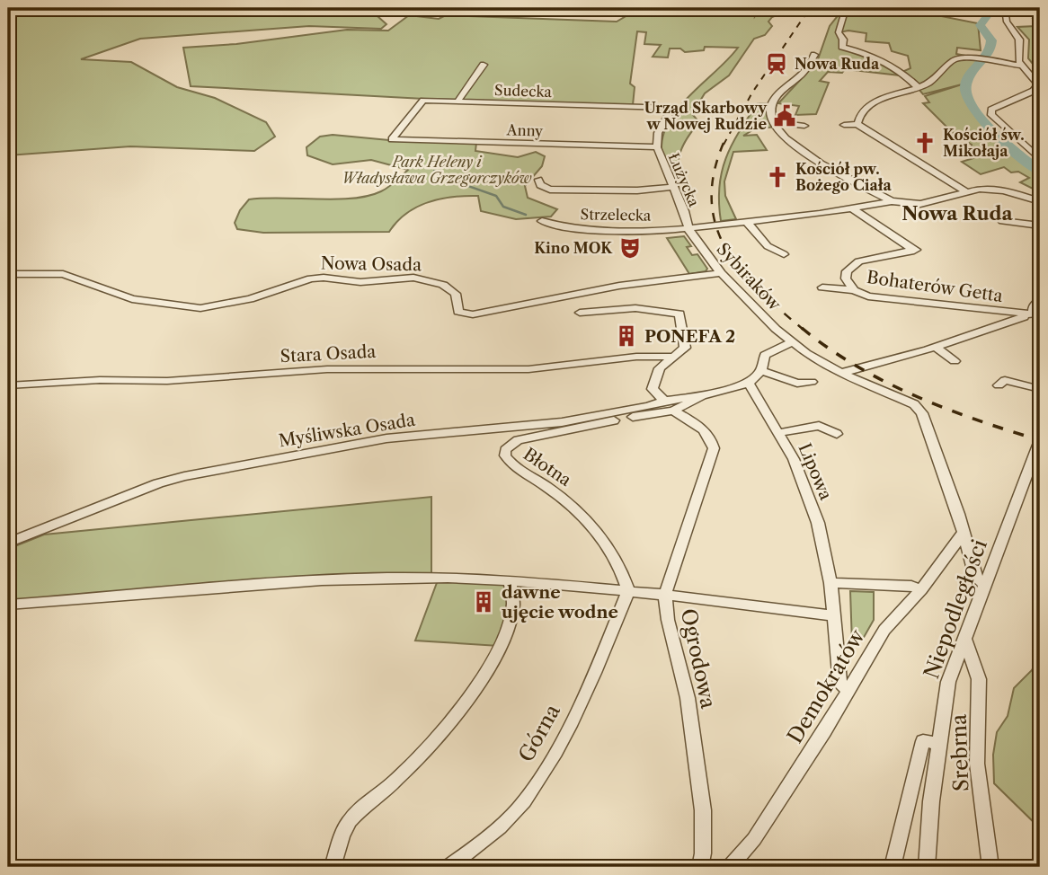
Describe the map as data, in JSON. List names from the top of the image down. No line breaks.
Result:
{"streets":{"street":["Sudecka","Anny","Łużycka","Strzelecka","Nowa Osada","Sybiraków","Bohaterów Getta","Stara Osada","Myśliwska Osada","Błotna","Lipowa","Niepodległości","Ogrodowa","Demokratów","Górna","Srebrna"]},"crossings":[["Sudecka","Anny"],["Sudecka","Łużycka"],["Anny","Łużycka"],["Łużycka","Strzelecka"],["Łużycka","Sybiraków"],["Strzelecka","Sybiraków"],["Strzelecka","Bohaterów Getta"],["Nowa Osada","Sybiraków"],["Myśliwska Osada","Błotna"],["Myśliwska Osada","Ogrodowa"],["Błotna","Ogrodowa"],["Błotna","Górna"],["Lipowa","Demokratów"],["Niepodległości","Srebrna"]],"districts":["Nowa Ruda"],"parks":["Park Heleny i Władysława Grzegorczyków"],"places":{"station":["Nowa Ruda"],"public building":["Urząd Skarbowy w Nowej Rudzie"],"church":["Kościół św. Mikołaja","Kościół pw. Bożego Ciała"],"theatre":["Kino MOK"],"building":["PONEFA 2","dawne ujęcie wodne"]}}
